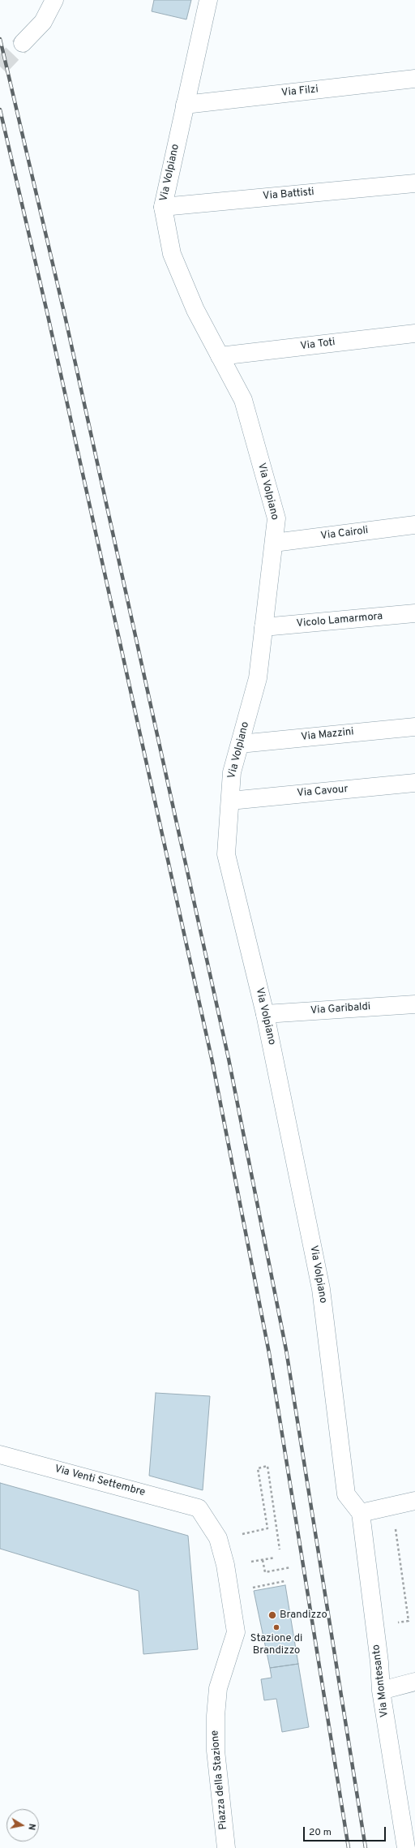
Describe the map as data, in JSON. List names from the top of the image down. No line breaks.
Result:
{"streets":{"street":["Via Filzi","Via Volpiano","Via Battisti","Via Toti","Via Cairoli","Vicolo Lamarmora","Via Mazzini","Via Cavour","Via Garibaldi","Via Venti Settembre","Via Montesanto","Piazza della Stazione"]},"crossings":[["Via Filzi","Via Volpiano"],["Via Volpiano","Via Battisti"],["Via Volpiano","Via Toti"],["Via Volpiano","Via Cairoli"],["Via Volpiano","Vicolo Lamarmora"],["Via Volpiano","Via Mazzini"],["Via Volpiano","Via Cavour"],["Via Volpiano","Via Garibaldi"],["Via Volpiano","Via Montesanto"],["Via Venti Settembre","Piazza della Stazione"]],"places":["Brandizzo","Stazione di Brandizzo"],"scale_bar":"20 m","north":"right"}
